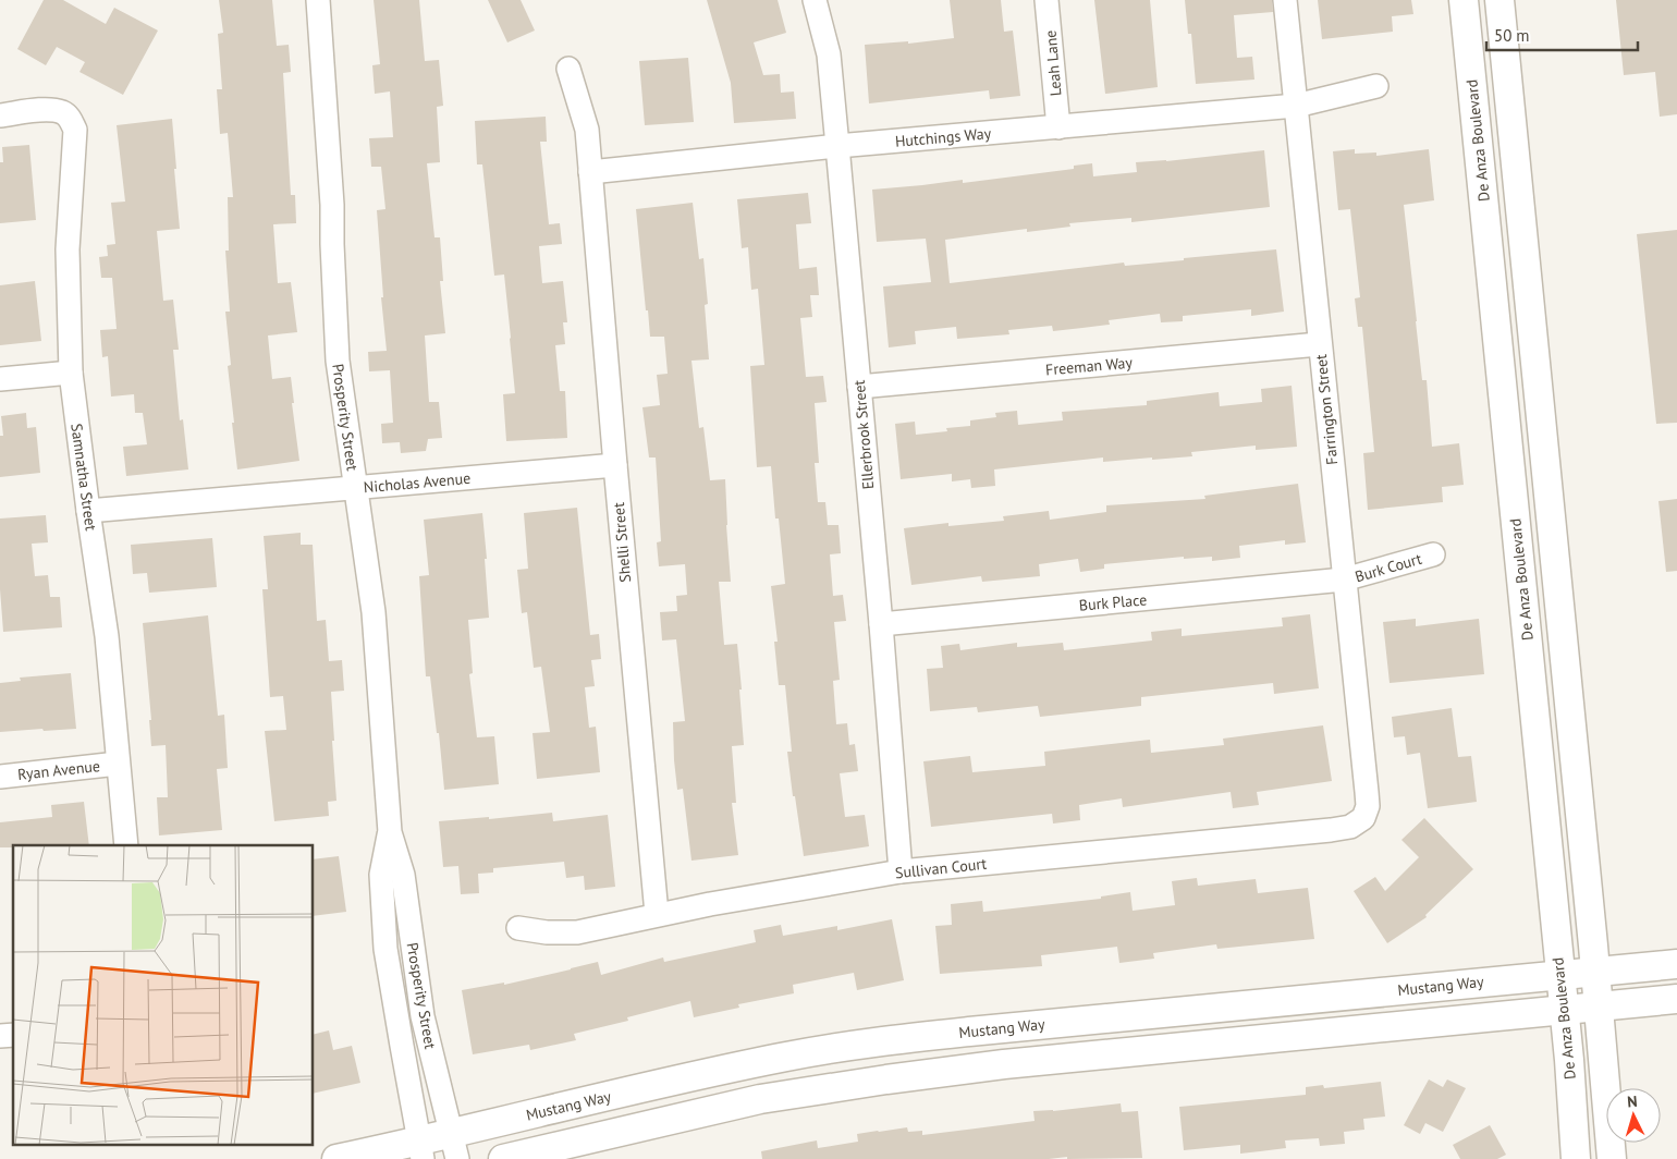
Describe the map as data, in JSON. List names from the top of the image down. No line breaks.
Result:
{"streets":{"street":["Leah Lane","Hutchings Way","De Anza Boulevard","Freeman Way","Farrington Street","Prosperity Street","Ellerbrook Street","Samnatha Street","Nicholas Avenue","Shelli Street","Burk Court","Burk Place","Ryan Avenue","Sullivan Court","Mustang Way"]},"crossings":[["Leah Lane","Hutchings Way"],["Hutchings Way","Farrington Street"],["Hutchings Way","Ellerbrook Street"],["Hutchings Way","Shelli Street"],["De Anza Boulevard","Mustang Way"],["Freeman Way","Farrington Street"],["Freeman Way","Ellerbrook Street"],["Farrington Street","Burk Court"],["Farrington Street","Burk Place"],["Farrington Street","Sullivan Court"],["Prosperity Street","Nicholas Avenue"],["Prosperity Street","Mustang Way"],["Ellerbrook Street","Burk Place"],["Ellerbrook Street","Sullivan Court"],["Samnatha Street","Nicholas Avenue"],["Samnatha Street","Ryan Avenue"],["Nicholas Avenue","Shelli Street"],["Shelli Street","Sullivan Court"],["Burk Court","Burk Place"]],"scale_bar":"50 m","north":"top"}
